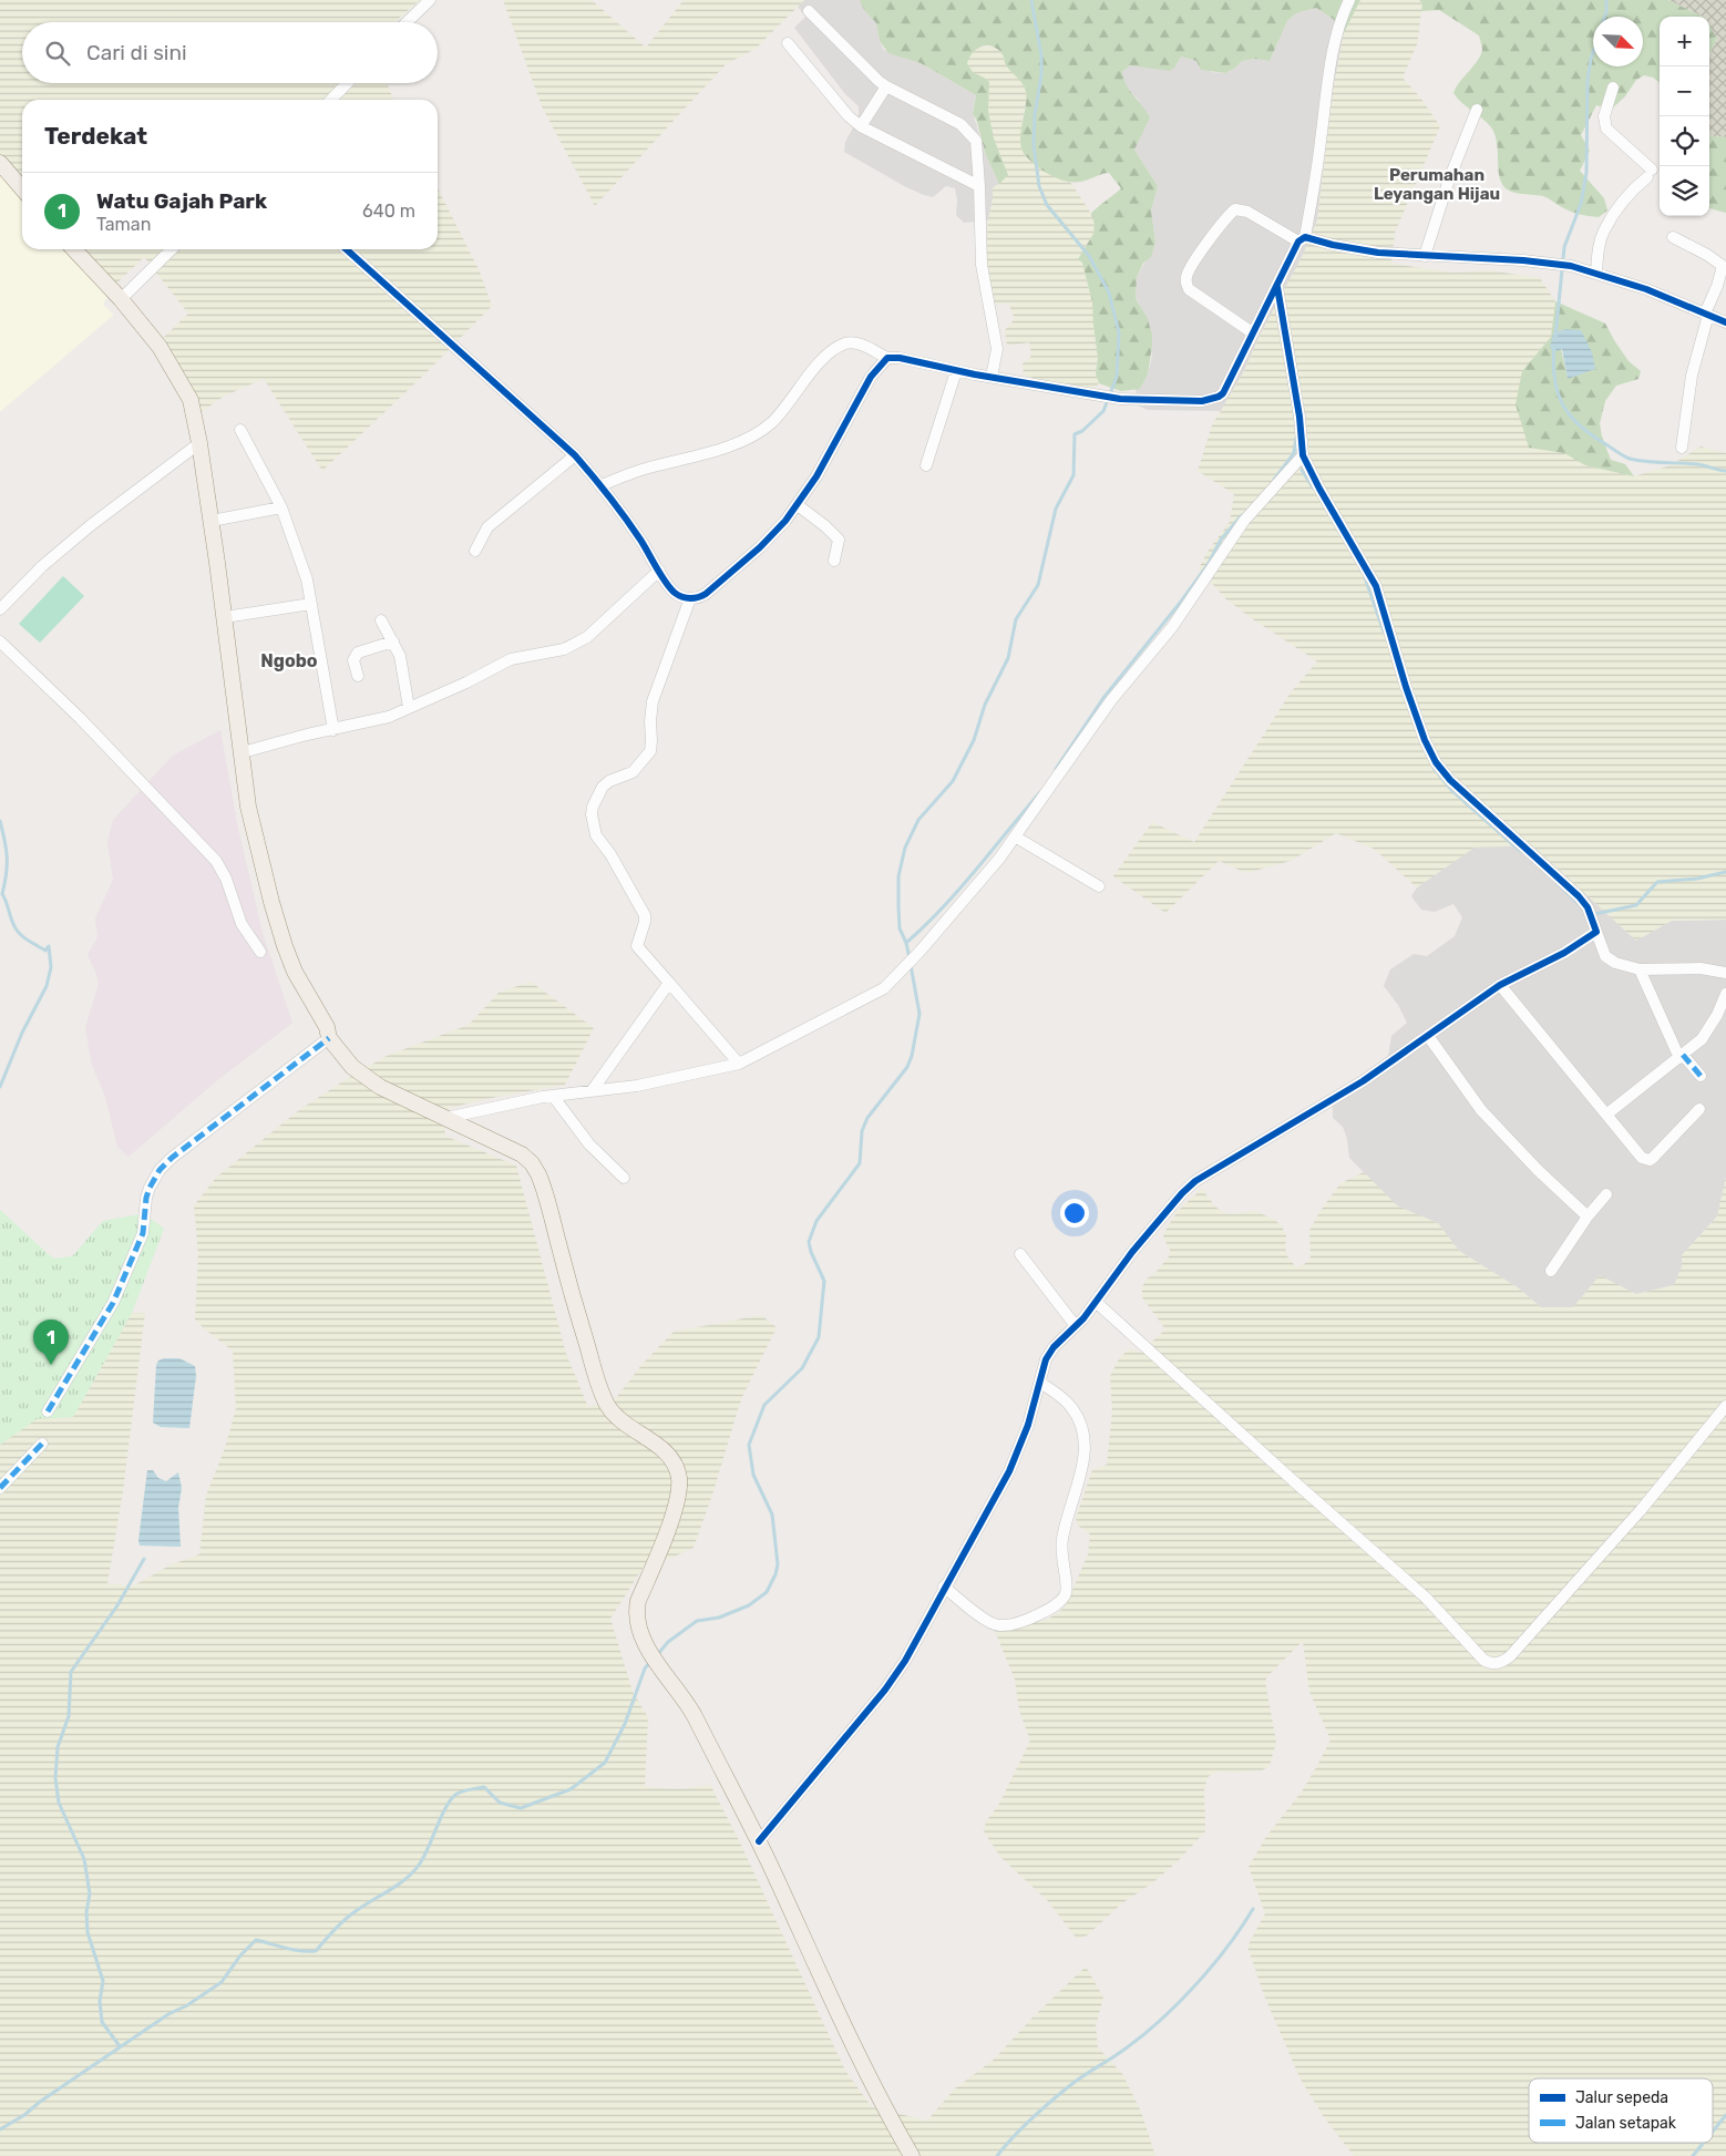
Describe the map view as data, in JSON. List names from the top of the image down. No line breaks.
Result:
{"districts":["Perumahan Leyangan Hijau","Ngobo"],"legend":["Jalur sepeda","Jalan setapak"],"north":"bottom right","page":{"map_buttons":["+","−"],"search":"Cari di sini","heading":"Terdekat","list":[{"mark":"1","name":"Watu Gajah Park","note":"Taman","value":"640 m"}],"pins":"1"}}
